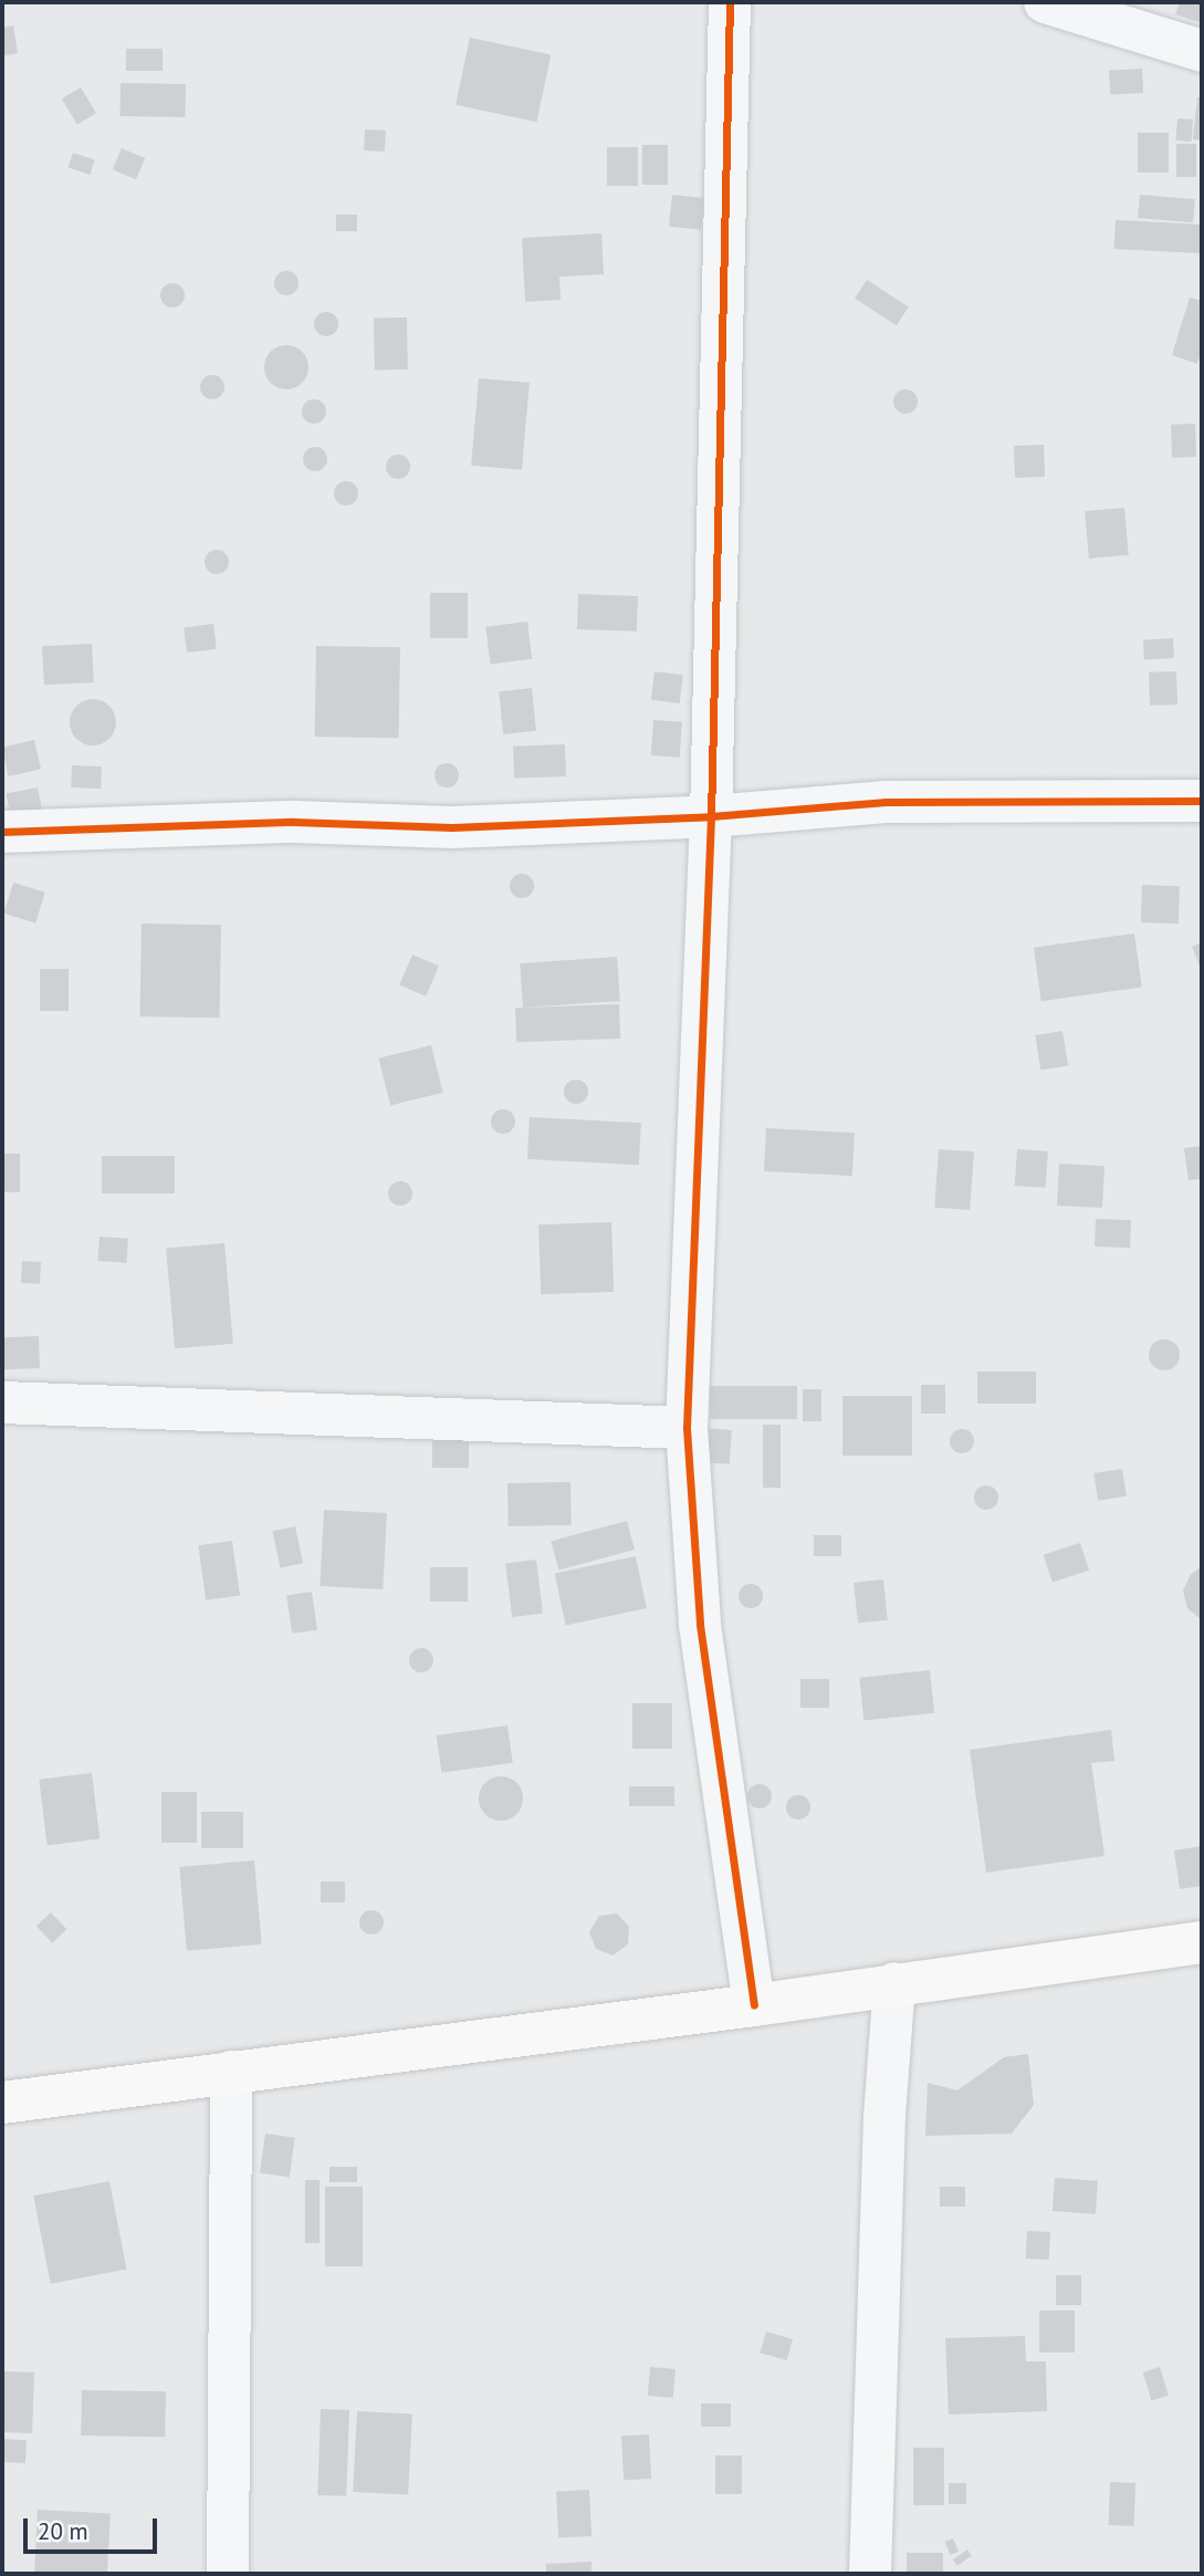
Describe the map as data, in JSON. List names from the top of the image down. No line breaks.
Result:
{"scale_bar":"20 m"}
